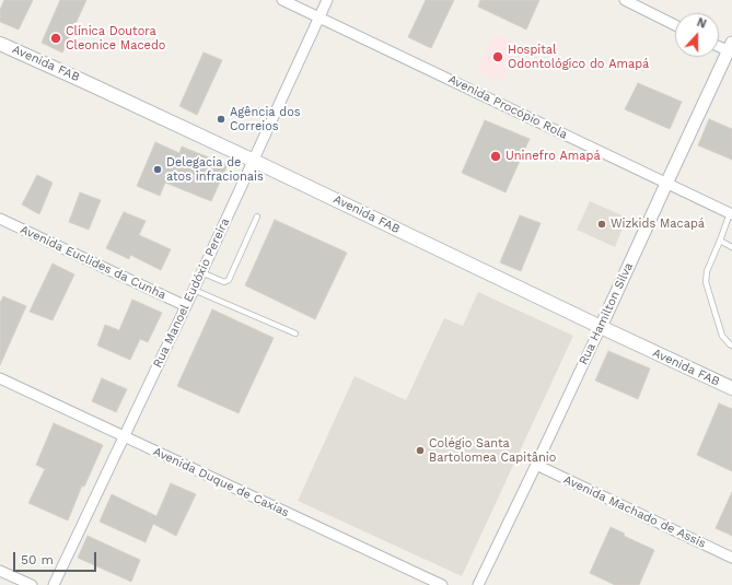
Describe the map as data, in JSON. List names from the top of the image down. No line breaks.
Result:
{"streets":{"main road":["Avenida FAB"],"street":["Avenida Procópio Rola","Avenida Euclides da Cunha","Rua Manoel Eudóxio Pereira","Rua Hamilton Silva","Avenida Duque de Caxias","Avenida Machado de Assis"]},"crossings":[["Avenida FAB","Rua Manoel Eudóxio Pereira"],["Avenida FAB","Rua Hamilton Silva"],["Avenida Procópio Rola","Rua Manoel Eudóxio Pereira"],["Avenida Procópio Rola","Rua Hamilton Silva"],["Avenida Euclides da Cunha","Rua Manoel Eudóxio Pereira"],["Rua Manoel Eudóxio Pereira","Avenida Duque de Caxias"],["Rua Hamilton Silva","Avenida Machado de Assis"]],"places":["Clínica Doutora Cleonice Macedo","Hospital Odontológico do Amapá","Agência dos Correios","Uninefro Amapá","Delegacia de atos infracionais","Wizkids Macapá","Colégio Santa Bartolomea Capitânio"],"scale_bar":"50 m","north":"top"}
